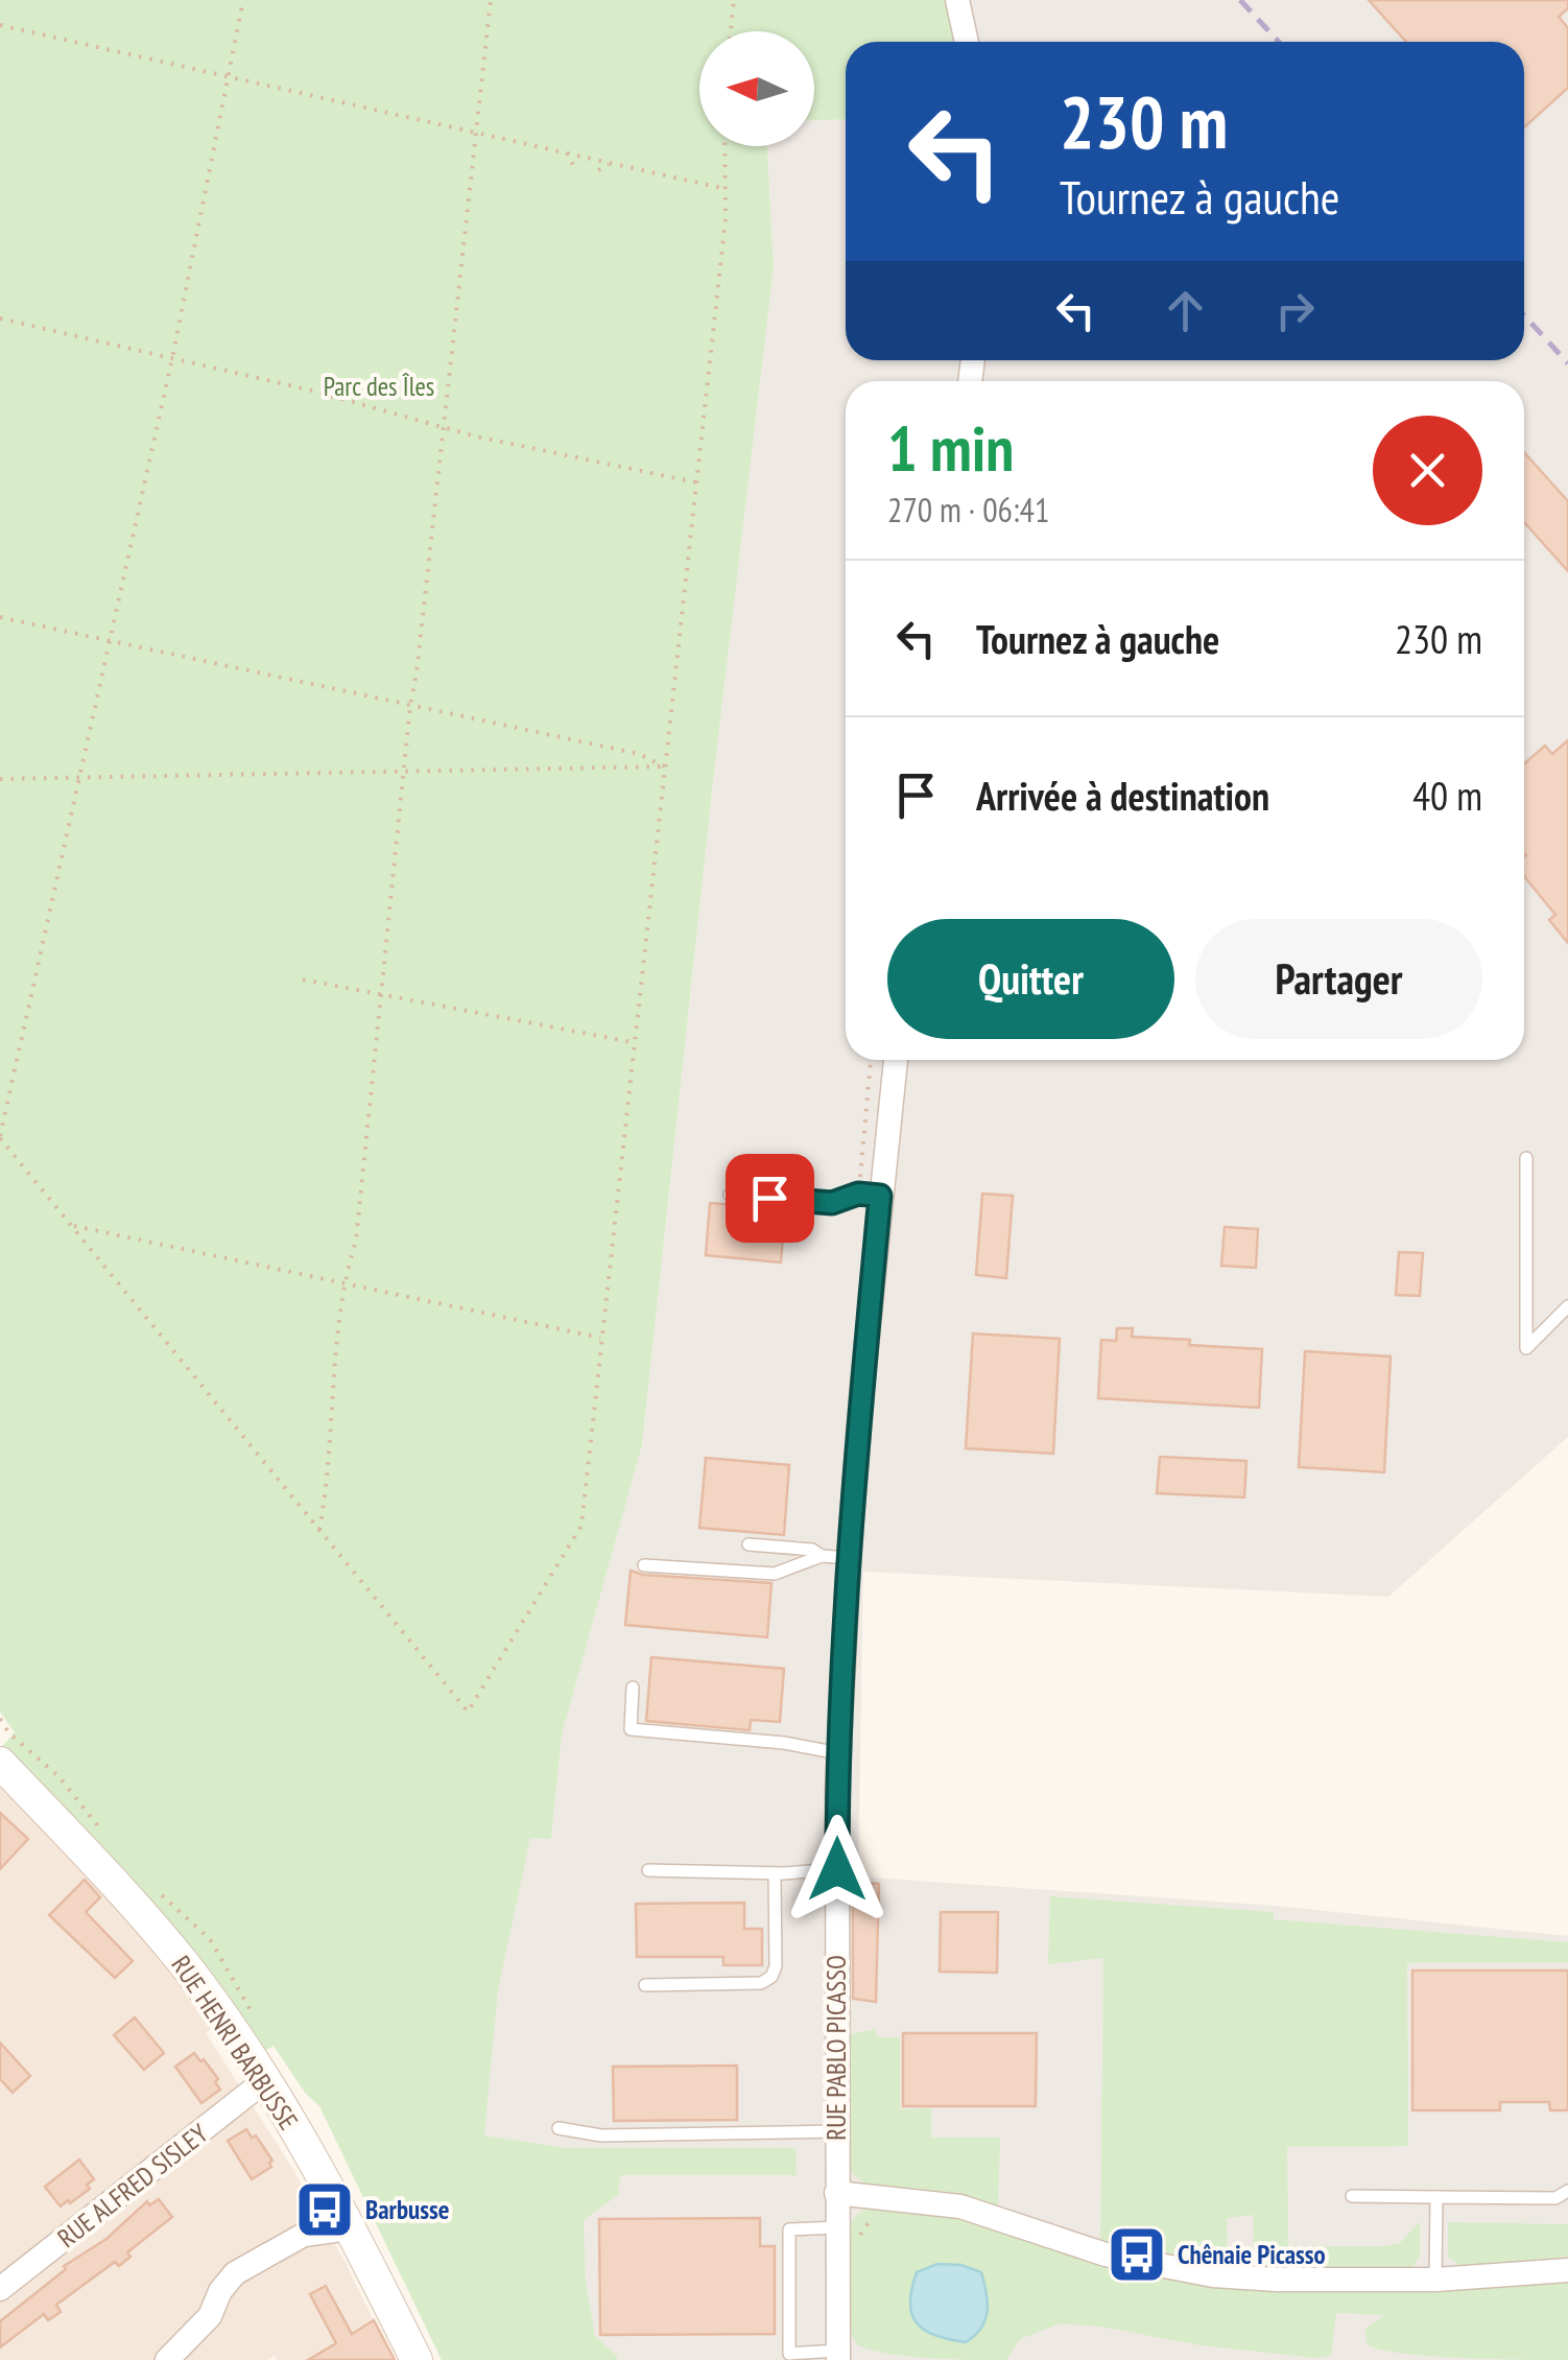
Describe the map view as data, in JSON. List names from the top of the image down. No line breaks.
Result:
{"streets":{"street":["RUE HENRI BARBUSSE","RUE PABLO PICASSO","RUE ALFRED SISLEY"]},"crossings":[["RUE HENRI BARBUSSE","RUE ALFRED SISLEY"]],"parks":["Parc des Îles"],"places":{"bus stop":["Barbusse","Chênaie Picasso"]},"north":"left","page":{"turn":["230 m","Tournez à gauche"],"heading":["1 min","270 m · 06:41"],"list":[{"name":"Tournez à gauche","value":"230 m"},{"name":"Arrivée à destination","value":"40 m"}],"buttons":["Quitter","Partager"]}}
